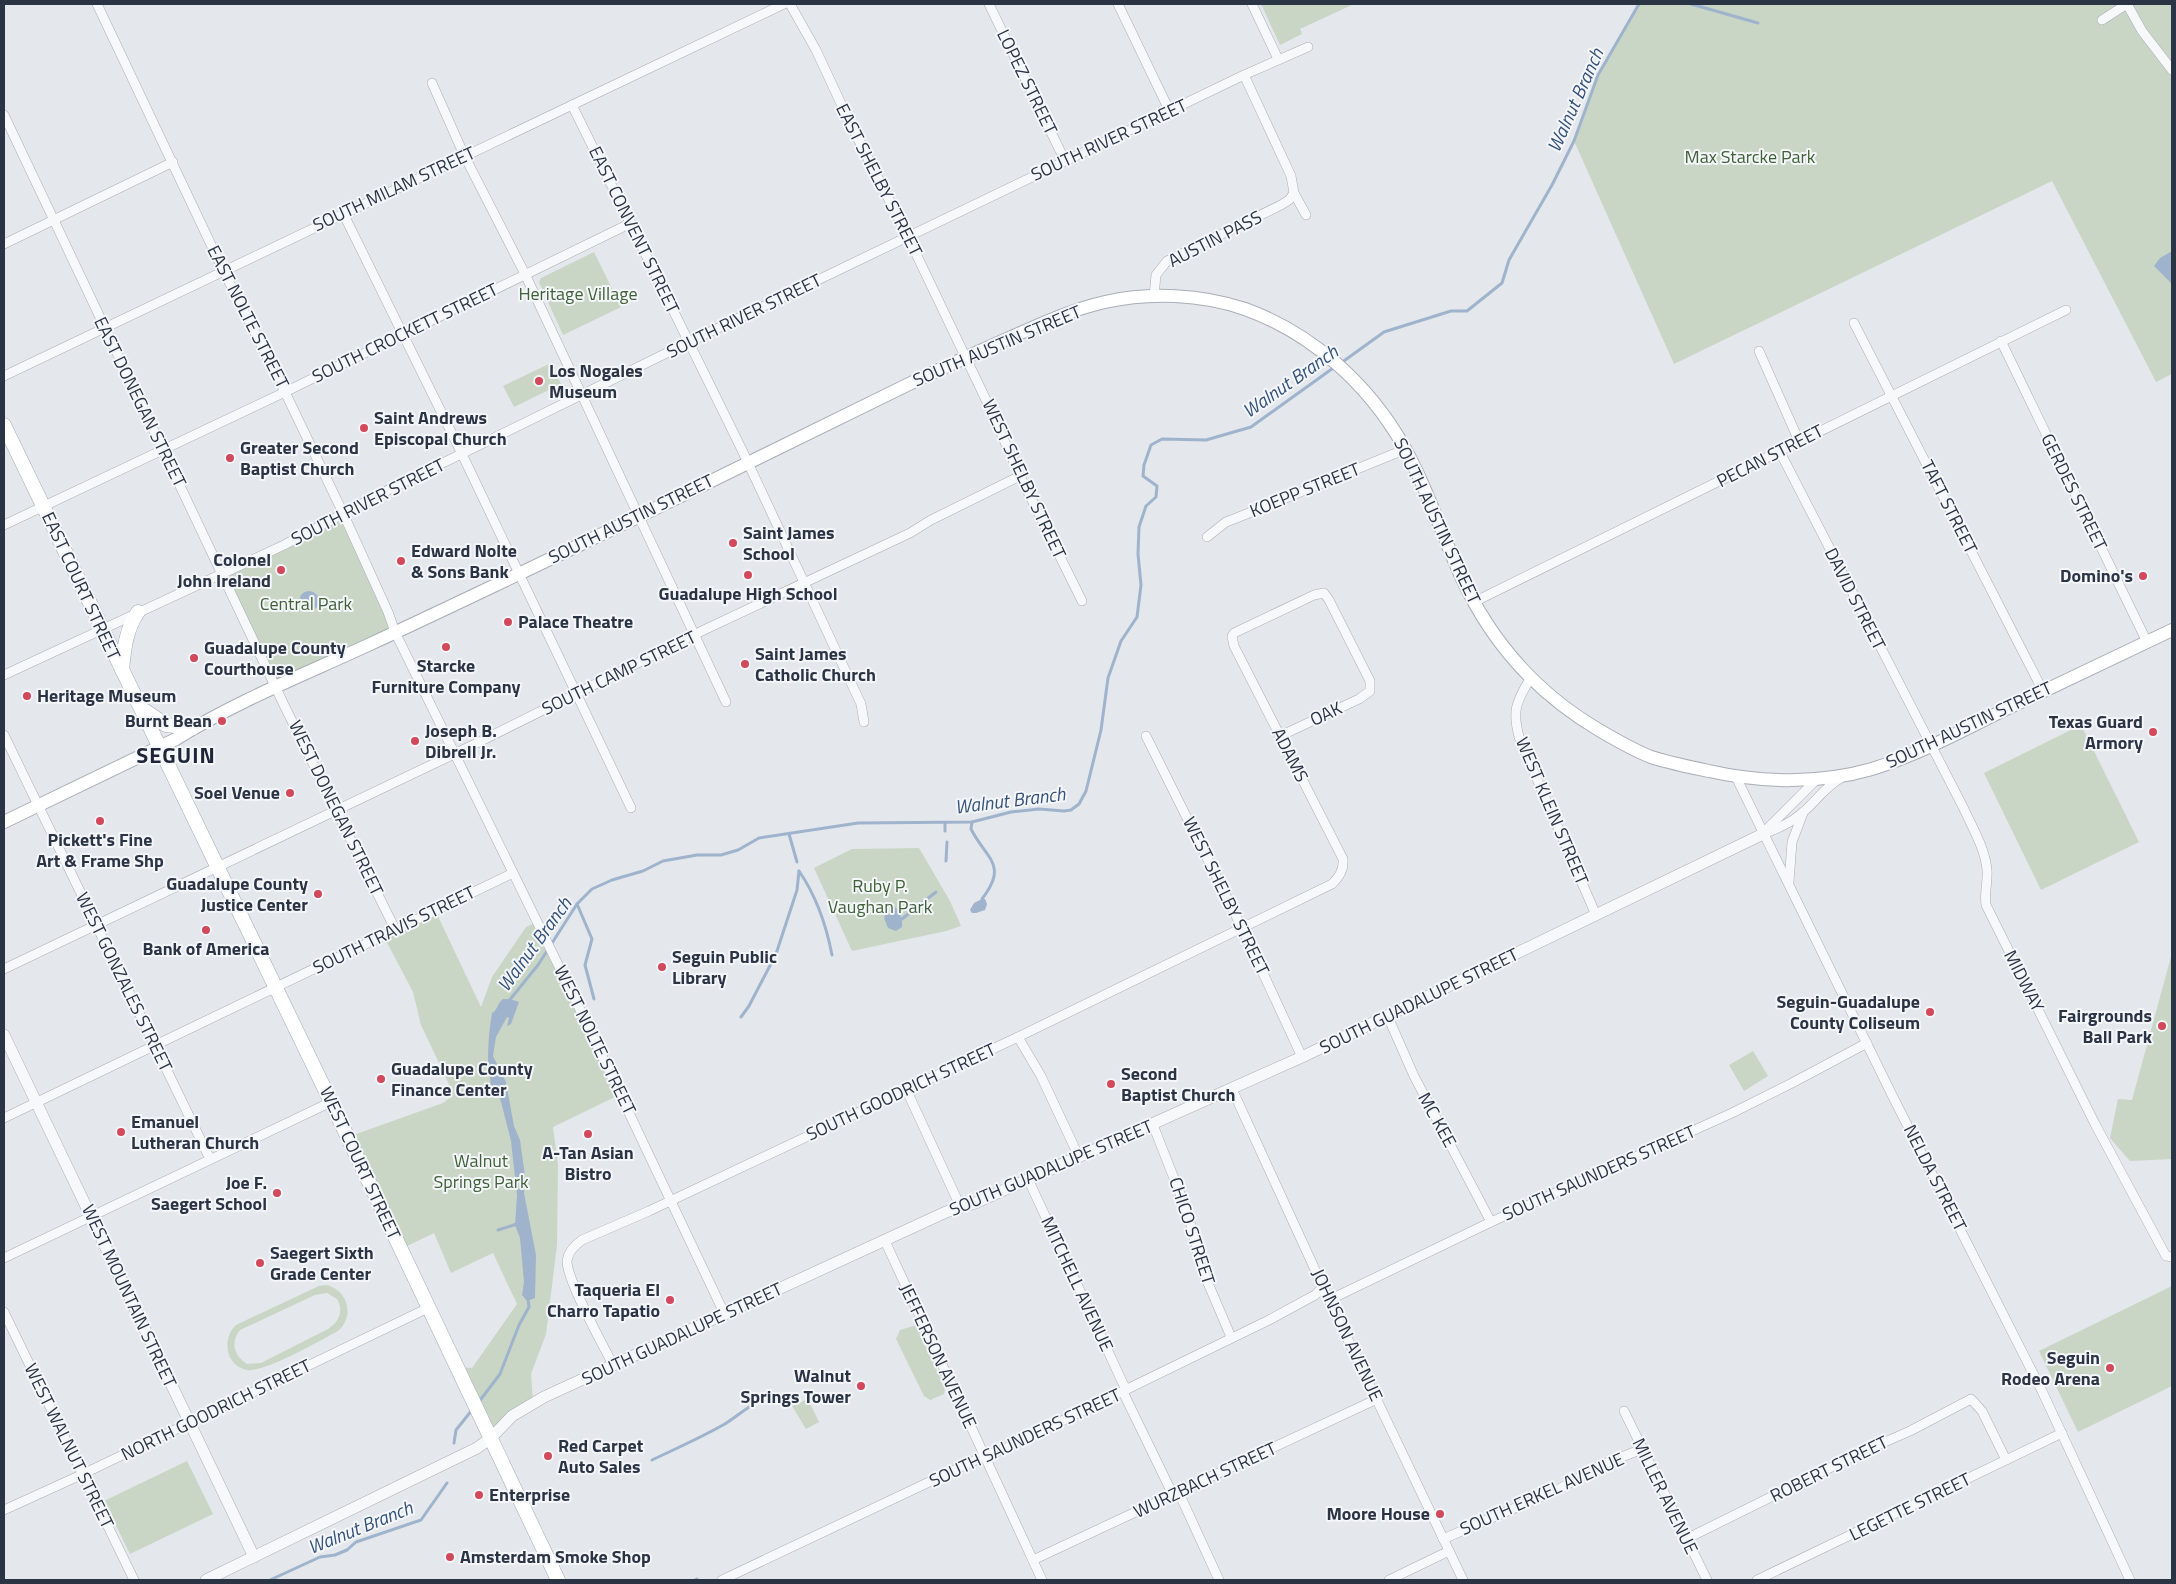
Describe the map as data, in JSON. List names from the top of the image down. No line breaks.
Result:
{"streets":{"main road":["SOUTH AUSTIN STREET","EAST COURT STREET","WEST COURT STREET"],"street":["LOPEZ STREET","SOUTH RIVER STREET","EAST SHELBY STREET","SOUTH MILAM STREET","EAST CONVENT STREET","AUSTIN PASS","EAST NOLTE STREET","SOUTH CROCKETT STREET","EAST DONEGAN STREET","PECAN STREET","WEST SHELBY STREET","KOEPP STREET","GERDES STREET","TAFT STREET","DAVID STREET","SOUTH CAMP STREET","OAK","ADAMS","WEST DONEGAN STREET","WEST KLEIN STREET","SOUTH TRAVIS STREET","MIDWAY","WEST GONZALES STREET","SOUTH GUADALUPE STREET","WEST NOLTE STREET","SOUTH GOODRICH STREET","MC KEE","SOUTH SAUNDERS STREET","NELDA STREET","CHICO STREET","MITCHELL AVENUE","WEST MOUNTAIN STREET","JOHNSON AVENUE","JEFFERSON AVENUE","NORTH GOODRICH STREET","WEST WALNUT STREET","ROBERT STREET","WURZBACH STREET","SOUTH ERKEL AVENUE","MILLER AVENUE","LEGETTE STREET"]},"crossings":[["LOPEZ STREET","SOUTH RIVER STREET"],["SOUTH RIVER STREET","EAST SHELBY STREET"],["SOUTH RIVER STREET","EAST CONVENT STREET"],["SOUTH RIVER STREET","EAST NOLTE STREET"],["SOUTH RIVER STREET","SOUTH AUSTIN STREET"],["SOUTH RIVER STREET","EAST DONEGAN STREET"],["SOUTH RIVER STREET","EAST COURT STREET"],["SOUTH RIVER STREET","WEST DONEGAN STREET"],["EAST SHELBY STREET","SOUTH AUSTIN STREET"],["EAST SHELBY STREET","WEST SHELBY STREET"],["SOUTH MILAM STREET","EAST CONVENT STREET"],["SOUTH MILAM STREET","EAST NOLTE STREET"],["SOUTH MILAM STREET","EAST DONEGAN STREET"],["EAST CONVENT STREET","SOUTH CROCKETT STREET"],["EAST CONVENT STREET","SOUTH AUSTIN STREET"],["EAST CONVENT STREET","SOUTH CAMP STREET"],["AUSTIN PASS","SOUTH AUSTIN STREET"],["EAST NOLTE STREET","SOUTH CROCKETT STREET"],["EAST NOLTE STREET","SOUTH AUSTIN STREET"],["EAST NOLTE STREET","WEST NOLTE STREET"],["SOUTH CROCKETT STREET","EAST DONEGAN STREET"],["SOUTH CROCKETT STREET","EAST COURT STREET"],["SOUTH AUSTIN STREET","EAST DONEGAN STREET"],["SOUTH AUSTIN STREET","PECAN STREET"],["SOUTH AUSTIN STREET","WEST SHELBY STREET"],["SOUTH AUSTIN STREET","KOEPP STREET"],["SOUTH AUSTIN STREET","GERDES STREET"],["SOUTH AUSTIN STREET","TAFT STREET"],["SOUTH AUSTIN STREET","EAST COURT STREET"],["SOUTH AUSTIN STREET","DAVID STREET"],["SOUTH AUSTIN STREET","WEST DONEGAN STREET"],["SOUTH AUSTIN STREET","WEST KLEIN STREET"],["SOUTH AUSTIN STREET","MIDWAY"],["SOUTH AUSTIN STREET","WEST GONZALES STREET"],["SOUTH AUSTIN STREET","SOUTH GUADALUPE STREET"],["SOUTH AUSTIN STREET","WEST NOLTE STREET"],["SOUTH AUSTIN STREET","WEST COURT STREET"],["SOUTH AUSTIN STREET","NELDA STREET"],["EAST DONEGAN STREET","EAST COURT STREET"],["EAST DONEGAN STREET","WEST DONEGAN STREET"],["PECAN STREET","GERDES STREET"],["PECAN STREET","TAFT STREET"],["PECAN STREET","DAVID STREET"],["WEST SHELBY STREET","SOUTH CAMP STREET"],["WEST SHELBY STREET","SOUTH GUADALUPE STREET"],["WEST SHELBY STREET","SOUTH GOODRICH STREET"],["EAST COURT STREET","WEST DONEGAN STREET"],["EAST COURT STREET","WEST COURT STREET"],["DAVID STREET","MIDWAY"],["SOUTH CAMP STREET","WEST DONEGAN STREET"],["SOUTH CAMP STREET","WEST GONZALES STREET"],["SOUTH CAMP STREET","WEST NOLTE STREET"],["SOUTH CAMP STREET","WEST COURT STREET"],["OAK","ADAMS"],["ADAMS","SOUTH GOODRICH STREET"],["WEST DONEGAN STREET","SOUTH TRAVIS STREET"],["WEST KLEIN STREET","SOUTH GUADALUPE STREET"],["SOUTH TRAVIS STREET","WEST GONZALES STREET"],["SOUTH TRAVIS STREET","WEST NOLTE STREET"],["SOUTH TRAVIS STREET","WEST COURT STREET"],["SOUTH TRAVIS STREET","WEST MOUNTAIN STREET"],["SOUTH GUADALUPE STREET","WEST NOLTE STREET"],["SOUTH GUADALUPE STREET","SOUTH GOODRICH STREET"],["SOUTH GUADALUPE STREET","MC KEE"],["SOUTH GUADALUPE STREET","WEST COURT STREET"],["SOUTH GUADALUPE STREET","NELDA STREET"],["SOUTH GUADALUPE STREET","CHICO STREET"],["SOUTH GUADALUPE STREET","MITCHELL AVENUE"],["SOUTH GUADALUPE STREET","WEST MOUNTAIN STREET"],["SOUTH GUADALUPE STREET","JOHNSON AVENUE"],["SOUTH GUADALUPE STREET","JEFFERSON AVENUE"],["WEST NOLTE STREET","SOUTH GOODRICH STREET"],["MC KEE","SOUTH SAUNDERS STREET"],["WEST COURT STREET","NORTH GOODRICH STREET"],["SOUTH SAUNDERS STREET","NELDA STREET"],["SOUTH SAUNDERS STREET","CHICO STREET"],["SOUTH SAUNDERS STREET","MITCHELL AVENUE"],["SOUTH SAUNDERS STREET","JOHNSON AVENUE"],["SOUTH SAUNDERS STREET","JEFFERSON AVENUE"],["NELDA STREET","LEGETTE STREET"],["MITCHELL AVENUE","WURZBACH STREET"],["WEST MOUNTAIN STREET","NORTH GOODRICH STREET"],["JOHNSON AVENUE","WURZBACH STREET"],["JOHNSON AVENUE","SOUTH ERKEL AVENUE"],["JEFFERSON AVENUE","WURZBACH STREET"],["NORTH GOODRICH STREET","WEST WALNUT STREET"],["ROBERT STREET","MILLER AVENUE"],["ROBERT STREET","LEGETTE STREET"],["SOUTH ERKEL AVENUE","MILLER AVENUE"]],"districts":["SEGUIN"],"water":["Walnut Branch"],"parks":["Max Starcke Park","Heritage Village","Central Park","Ruby P. Vaughan Park","Walnut Springs Park"],"places":["Los Nogales Museum","Saint Andrews Episcopal Church","Greater Second Baptist Church","Saint James School","Edward Nolte & Sons Bank","Colonel John Ireland","Guadalupe High School","Domino's","Palace Theatre","Starcke Furniture Company","Guadalupe County Courthouse","Saint James Catholic Church","Heritage Museum","Burnt Bean","Texas Guard Armory","Joseph B. Dibrell Jr.","Soel Venue","Pickett's Fine Art & Frame Shp","Guadalupe County Justice Center","Bank of America","Seguin Public Library","Seguin-Guadalupe County Coliseum","Fairgrounds Ball Park","Guadalupe County Finance Center","Second Baptist Church","Emanuel Lutheran Church","A-Tan Asian Bistro","Joe F. Saegert School","Saegert Sixth Grade Center","Taqueria El Charro Tapatio","Seguin Rodeo Arena","Walnut Springs Tower","Red Carpet Auto Sales","Enterprise","Moore House","Amsterdam Smoke Shop"]}
